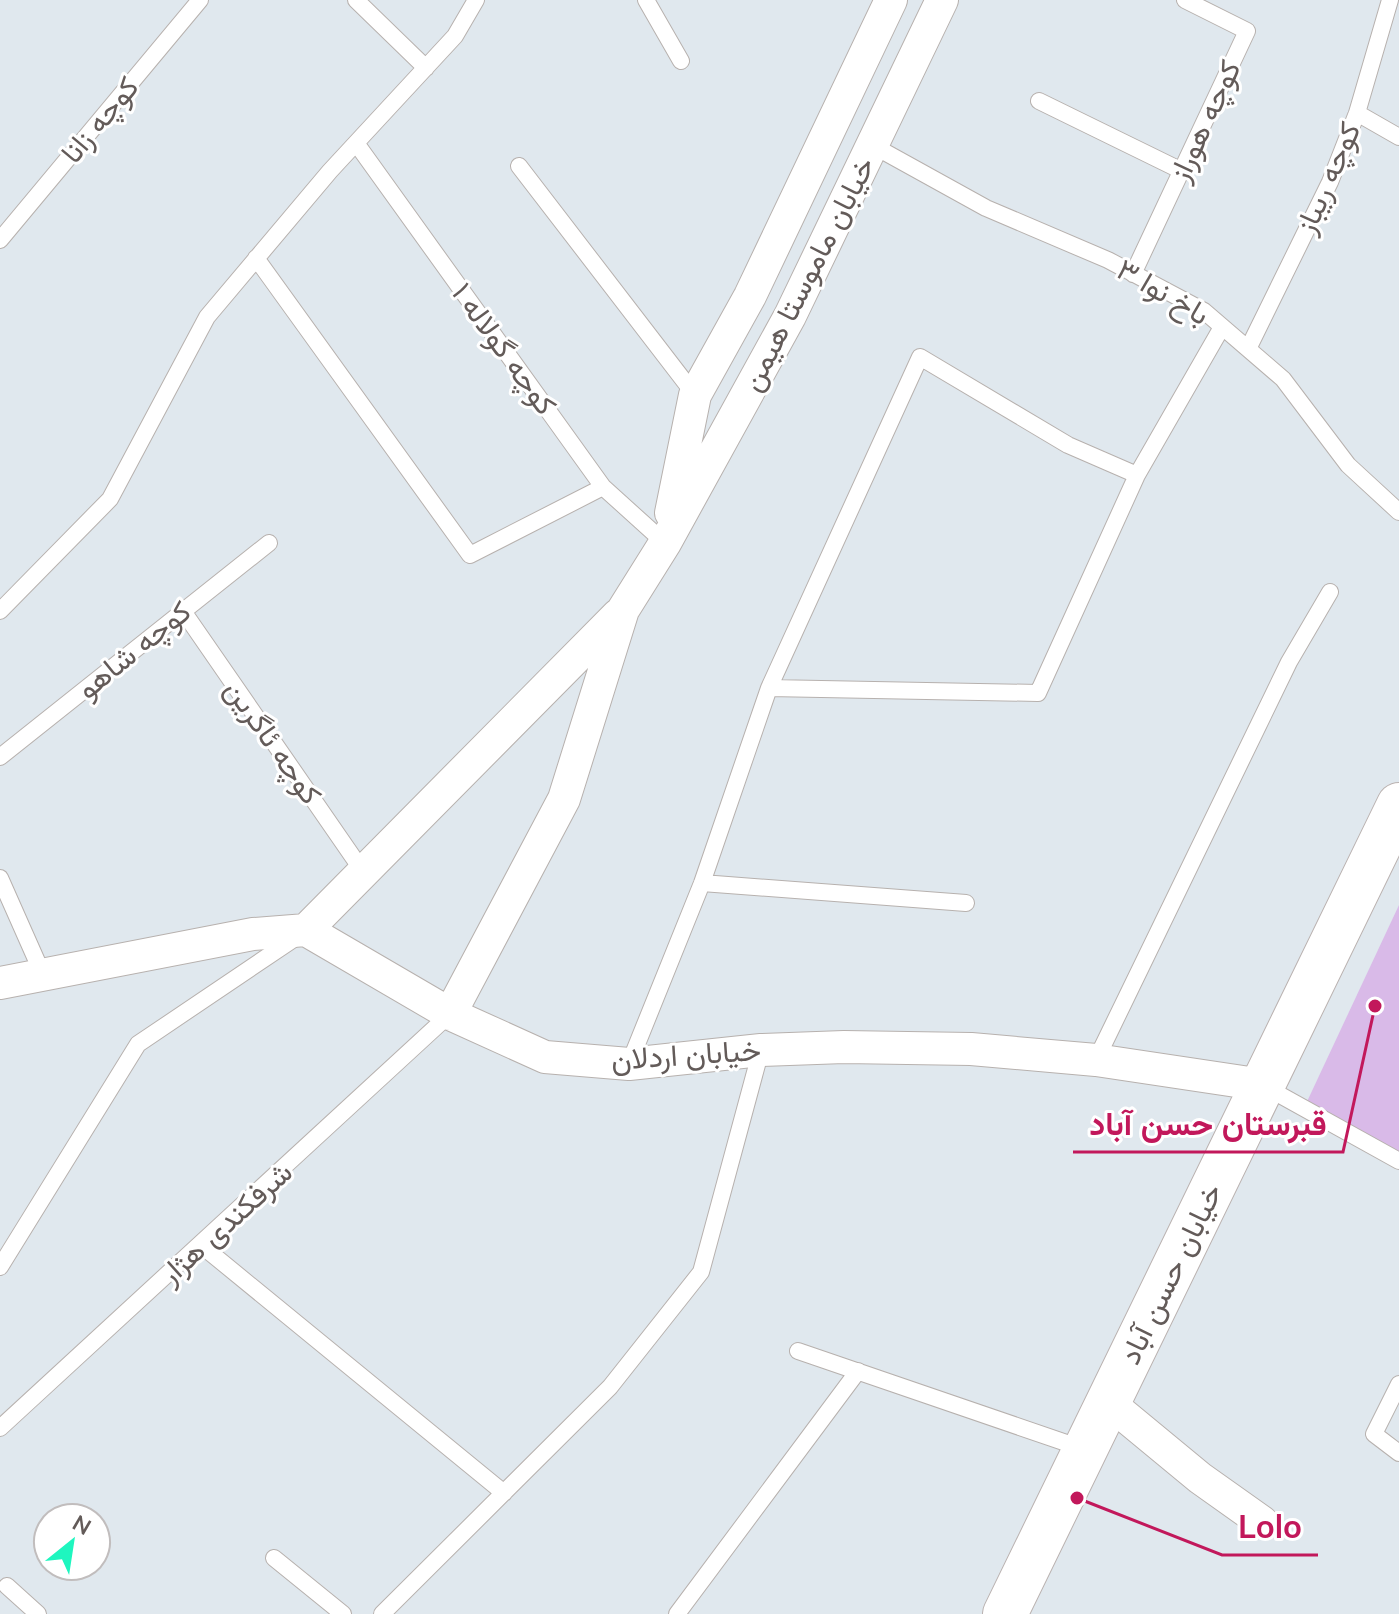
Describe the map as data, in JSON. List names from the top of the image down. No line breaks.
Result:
{"streets":{"main road":["خیابان حسن آباد"],"street":["خیابان ماموستا هیمن","خیابان اردلان"],"lane":["کوچه زانا","کوچه هوراز","کوچه ریباز","باخ نوا ۳","کوچه گولاله ۱","کوچه شاهو","کوچه ئاگرین","شرفکندی هژار"]},"crossings":[["کوچه هوراز","باخ نوا ۳"],["کوچه ریباز","باخ نوا ۳"],["خیابان ماموستا هیمن","باخ نوا ۳"],["خیابان ماموستا هیمن","کوچه گولاله ۱"],["خیابان ماموستا هیمن","خیابان اردلان"],["خیابان ماموستا هیمن","شرفکندی هژار"],["کوچه شاهو","کوچه ئاگرین"],["خیابان اردلان","شرفکندی هژار"],["خیابان اردلان","خیابان حسن آباد"]],"places":["قبرستان حسن آباد","Lolo"],"north":"top right"}
